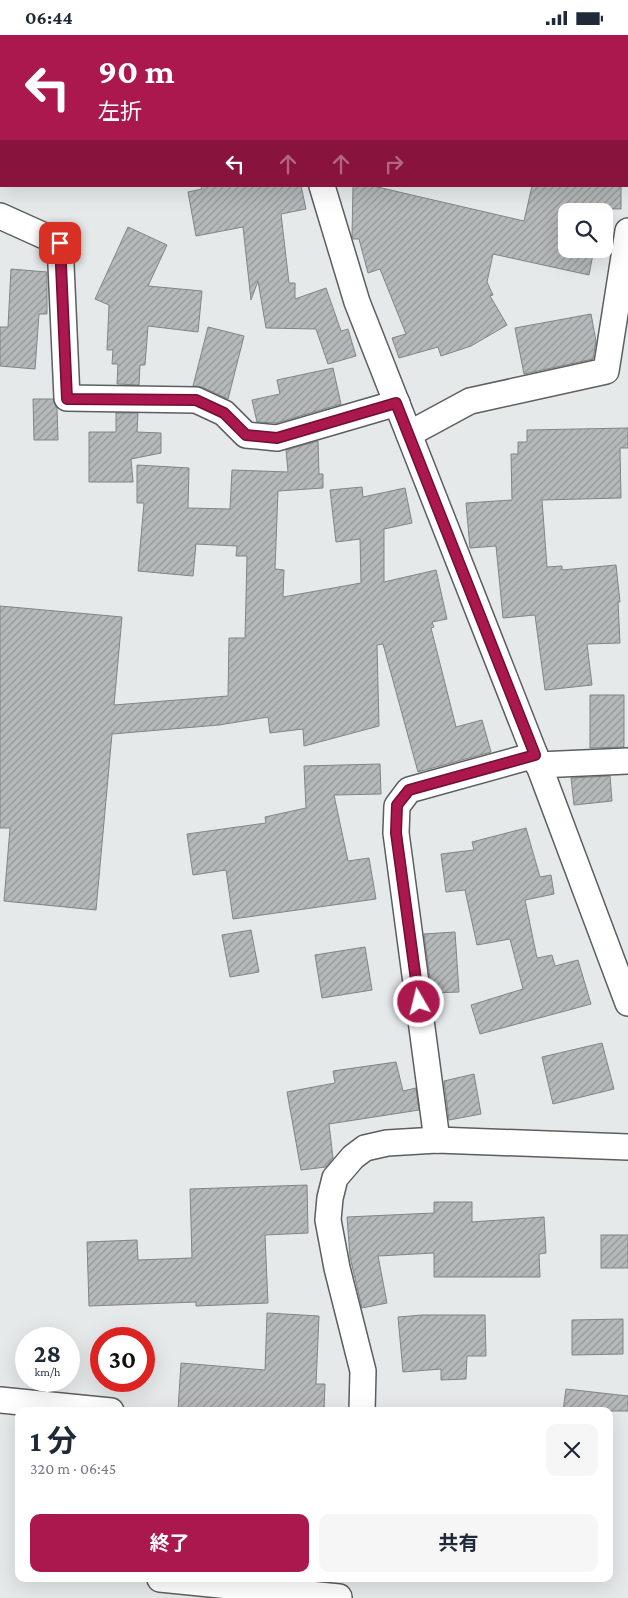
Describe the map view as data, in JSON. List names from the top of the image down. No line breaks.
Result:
{"page":{"status":"06:44","turn":["90 m","左折"],"speed":"28 km/h","limit":"30","heading":["1 分","320 m · 06:45"],"buttons":["終了","共有"]}}
